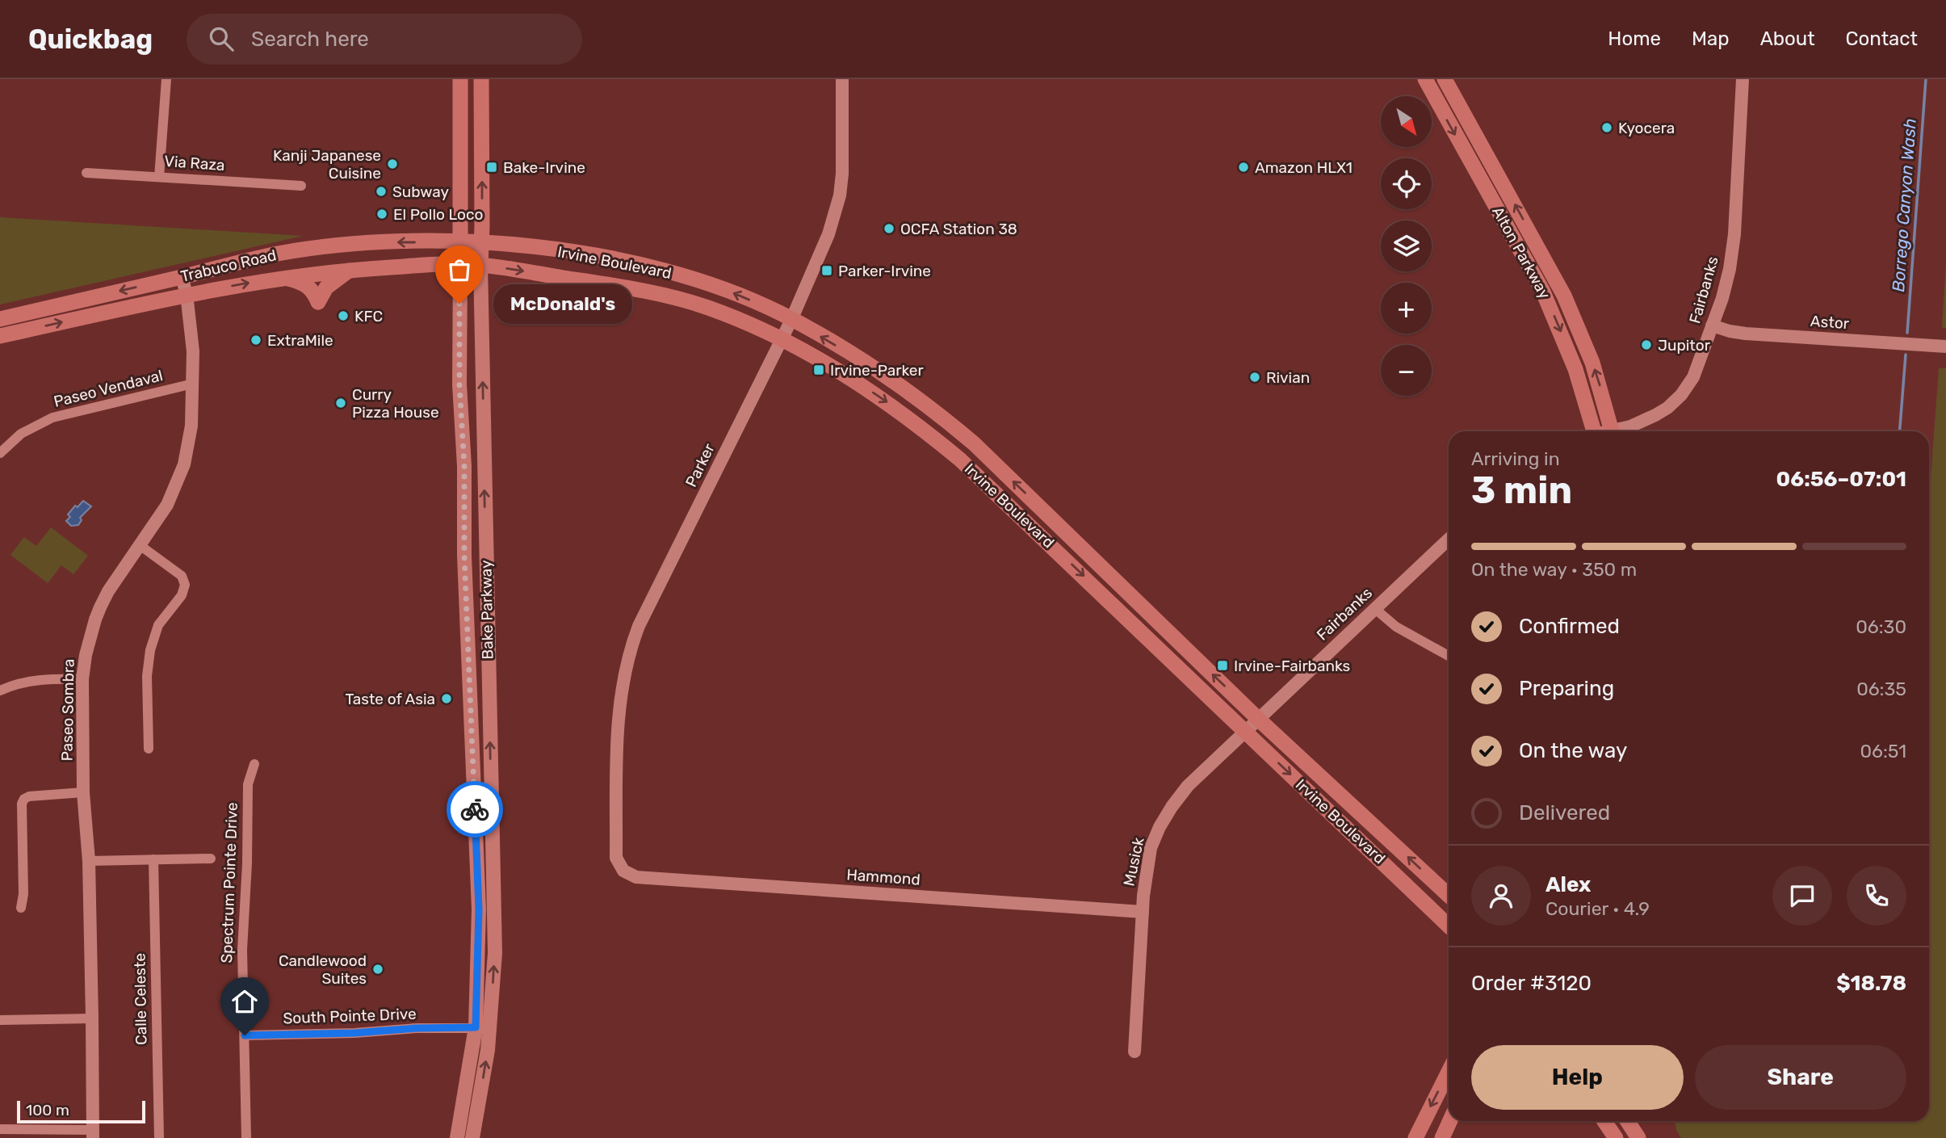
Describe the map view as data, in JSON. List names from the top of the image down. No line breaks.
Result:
{"streets":{"main road":["Alton Parkway","Irvine Boulevard","Trabuco Road","Bake Parkway"],"street":["Via Raza","Fairbanks","Astor","Paseo Vendaval","Parker","Paseo Sombra","Musick","Hammond","Spectrum Pointe Drive","Calle Celeste","South Pointe Drive"]},"crossings":[["Irvine Boulevard","Trabuco Road"],["Irvine Boulevard","Fairbanks"],["Irvine Boulevard","Parker"],["Irvine Boulevard","Bake Parkway"],["Irvine Boulevard","Musick"],["Trabuco Road","Bake Parkway"],["Trabuco Road","Paseo Sombra"],["Fairbanks","Astor"],["Fairbanks","Musick"],["Paseo Vendaval","Paseo Sombra"],["Parker","Hammond"],["Bake Parkway","South Pointe Drive"],["Musick","Hammond"],["Spectrum Pointe Drive","South Pointe Drive"]],"water":["Borrego Canyon Wash"],"places":{"other":["Kyocera","Kanji Japanese Cuisine","Amazon HLX1","Subway","El Pollo Loco","OCFA Station 38","McDonald's","KFC","ExtraMile","Jupitor","Rivian","Curry Pizza House","Taste of Asia","Candlewood Suites"],"transit":["Bake-Irvine","Parker-Irvine","Irvine-Parker","Irvine-Fairbanks"]},"scale_bar":"100 m","north":"bottom right","page":{"header":"Quickbag","search":"Search here","nav":["Home","Map","About","Contact"],"map_buttons":["+","−"],"bubble":"McDonald's","heading":["3 min","Arriving in","06:56–07:01"],"panel":["Alex","Courier · 4.9","Order #3120","$18.78"],"bar":"On the way · 350 m","list":[["Confirmed","06:30"],["Preparing","06:35"],["On the way","06:51"],"Delivered"],"buttons":["Help","Share"],"scale":"100 m"}}
